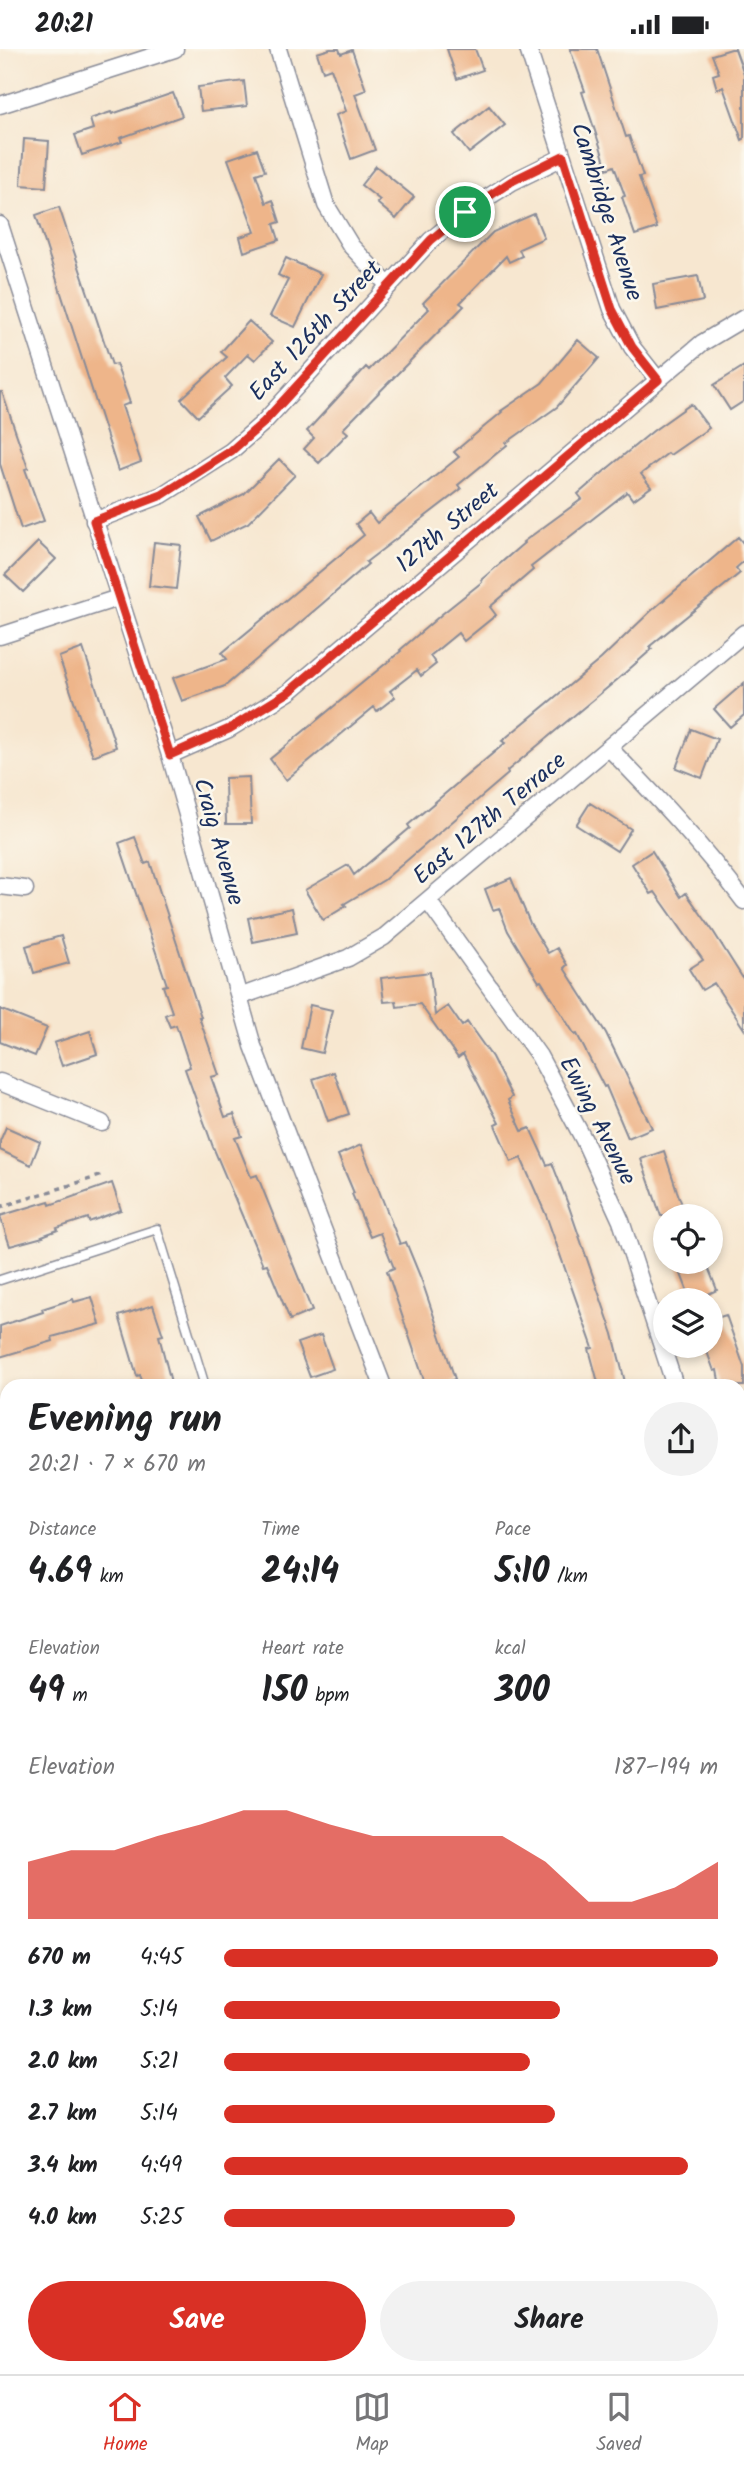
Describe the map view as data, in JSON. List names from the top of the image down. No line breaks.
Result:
{"streets":{"street":["Cambridge Avenue","East 126th Street","127th Street","East 127th Terrace","Craig Avenue","Ewing Avenue"]},"crossings":[["Cambridge Avenue","East 126th Street"],["Cambridge Avenue","127th Street"],["East 126th Street","Craig Avenue"],["127th Street","Craig Avenue"],["East 127th Terrace","Craig Avenue"],["East 127th Terrace","Ewing Avenue"]],"page":{"status":"20:21","heading":["Evening run","20:21 · 7 × 670 m"],"stats":[["Distance","4.69 km"],["Time","24:14"],["Pace","5:10 /km"],["Elevation","49 m"],["Heart rate","150 bpm"],["kcal","300"]],"chart":["Elevation","187–194 m"],"list":[{"name":"670 m","note":"4:45"},{"name":"1.3 km","note":"5:14"},{"name":"2.0 km","note":"5:21"},{"name":"2.7 km","note":"5:14"},{"name":"3.4 km","note":"4:49"},{"name":"4.0 km","note":"5:25"}],"buttons":["Save","Share"],"tabs":["Home","Map","Saved"]}}
